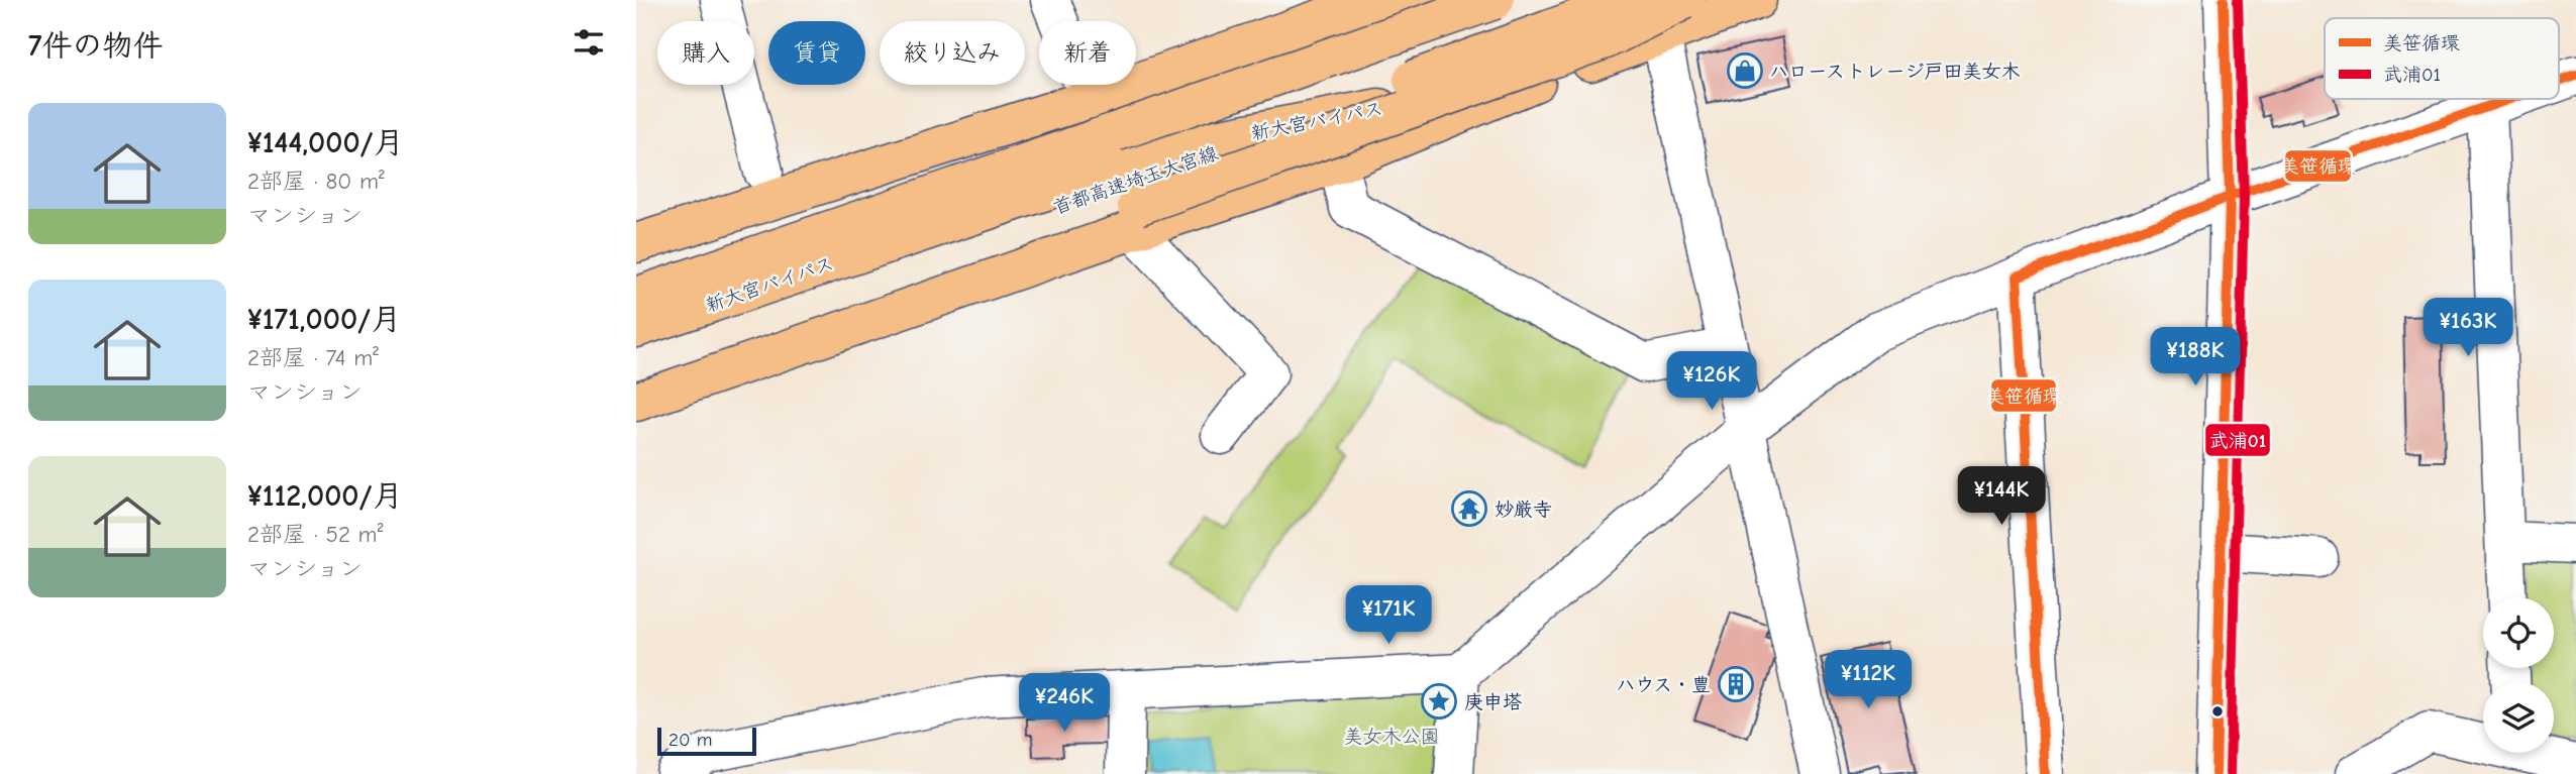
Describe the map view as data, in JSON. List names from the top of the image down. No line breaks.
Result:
{"streets":{"highway":["新大宮バイパス","首都高速埼玉大宮線"]},"parks":["美女木公園"],"places":{"shop":["ハローストレージ戸田美女木"],"temple":["妙厳寺"],"building":["ハウス・豊"],"place":["庚申塔"]},"lines":["transit line 美笹循環","transit line 武浦01"],"legend":["美笹循環","武浦01"],"scale_bar":"20 m","page":{"heading":"7件の物件","chip":["購入","賃貸","絞り込み","新着"],"list":[{"name":"¥144,000/月","note":"2部屋 · 80 m² · マンション"},{"name":"¥171,000/月","note":"2部屋 · 74 m² · マンション"},{"name":"¥112,000/月","note":"2部屋 · 52 m² · マンション"}],"price":["¥163K","¥188K","¥126K","¥144K","¥171K","¥112K","¥246K"],"scale":"20 m"}}
